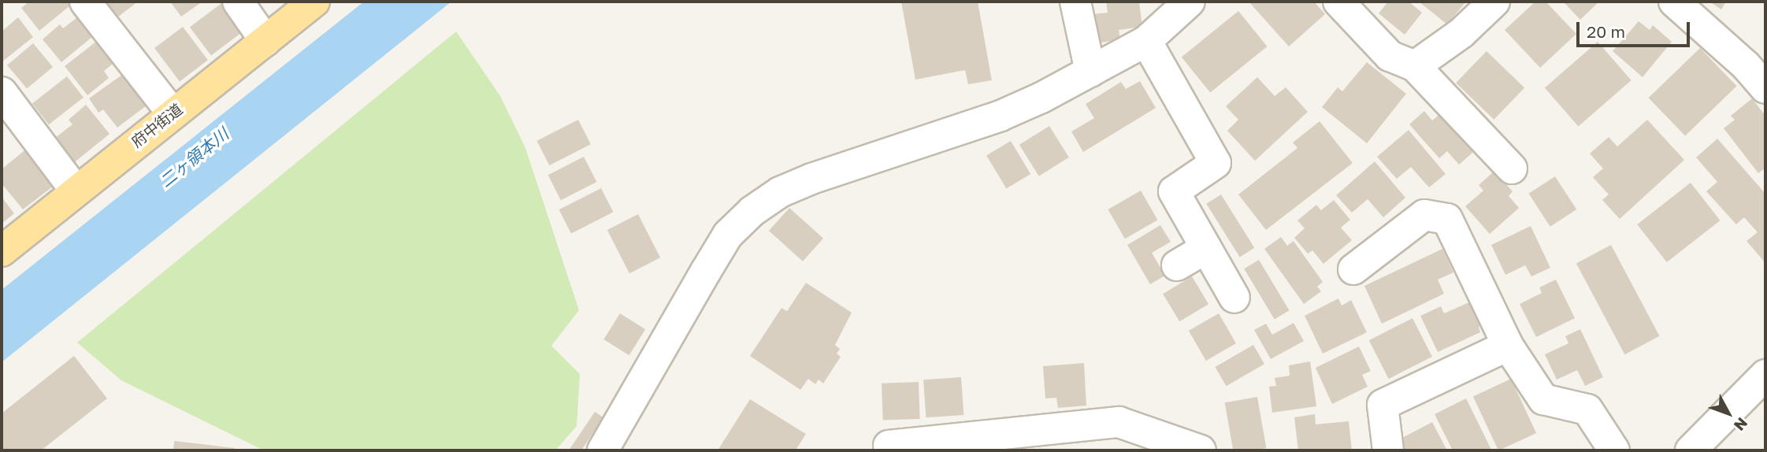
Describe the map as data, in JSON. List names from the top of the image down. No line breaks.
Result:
{"streets":{"main road":["府中街道"]},"water":["二ヶ領本川"],"scale_bar":"20 m","north":"bottom right"}
